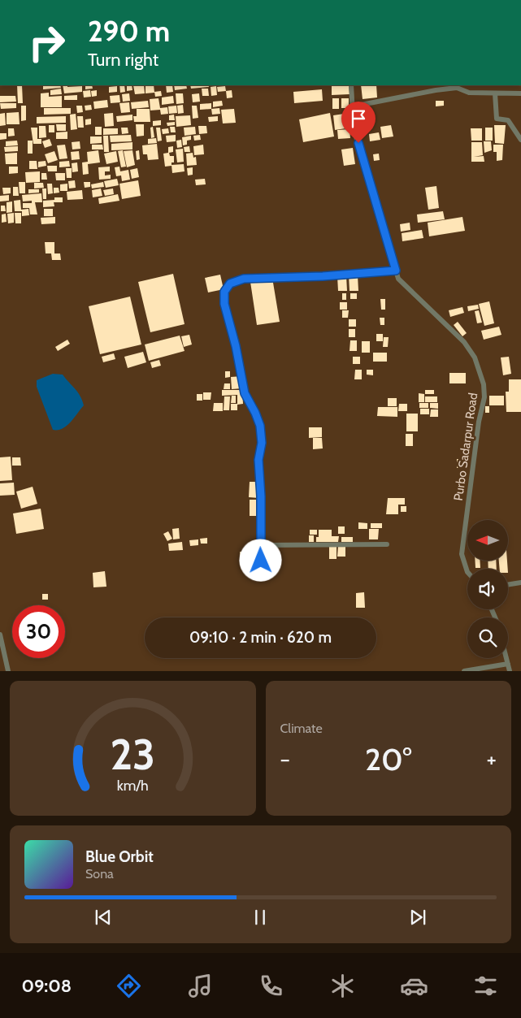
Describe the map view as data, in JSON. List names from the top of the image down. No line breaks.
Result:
{"streets":{"street":["Purbo Sadarpur Road"]},"north":"left","page":{"turn":["290 m","Turn right"],"limit":"30","trip":"09:10 · 2 min · 620 m","tile":"Climate","heat":["−","20°","+"],"song":["Blue Orbit","Sona"],"tabs":"09:08","gauge":["23","km/h"]}}
